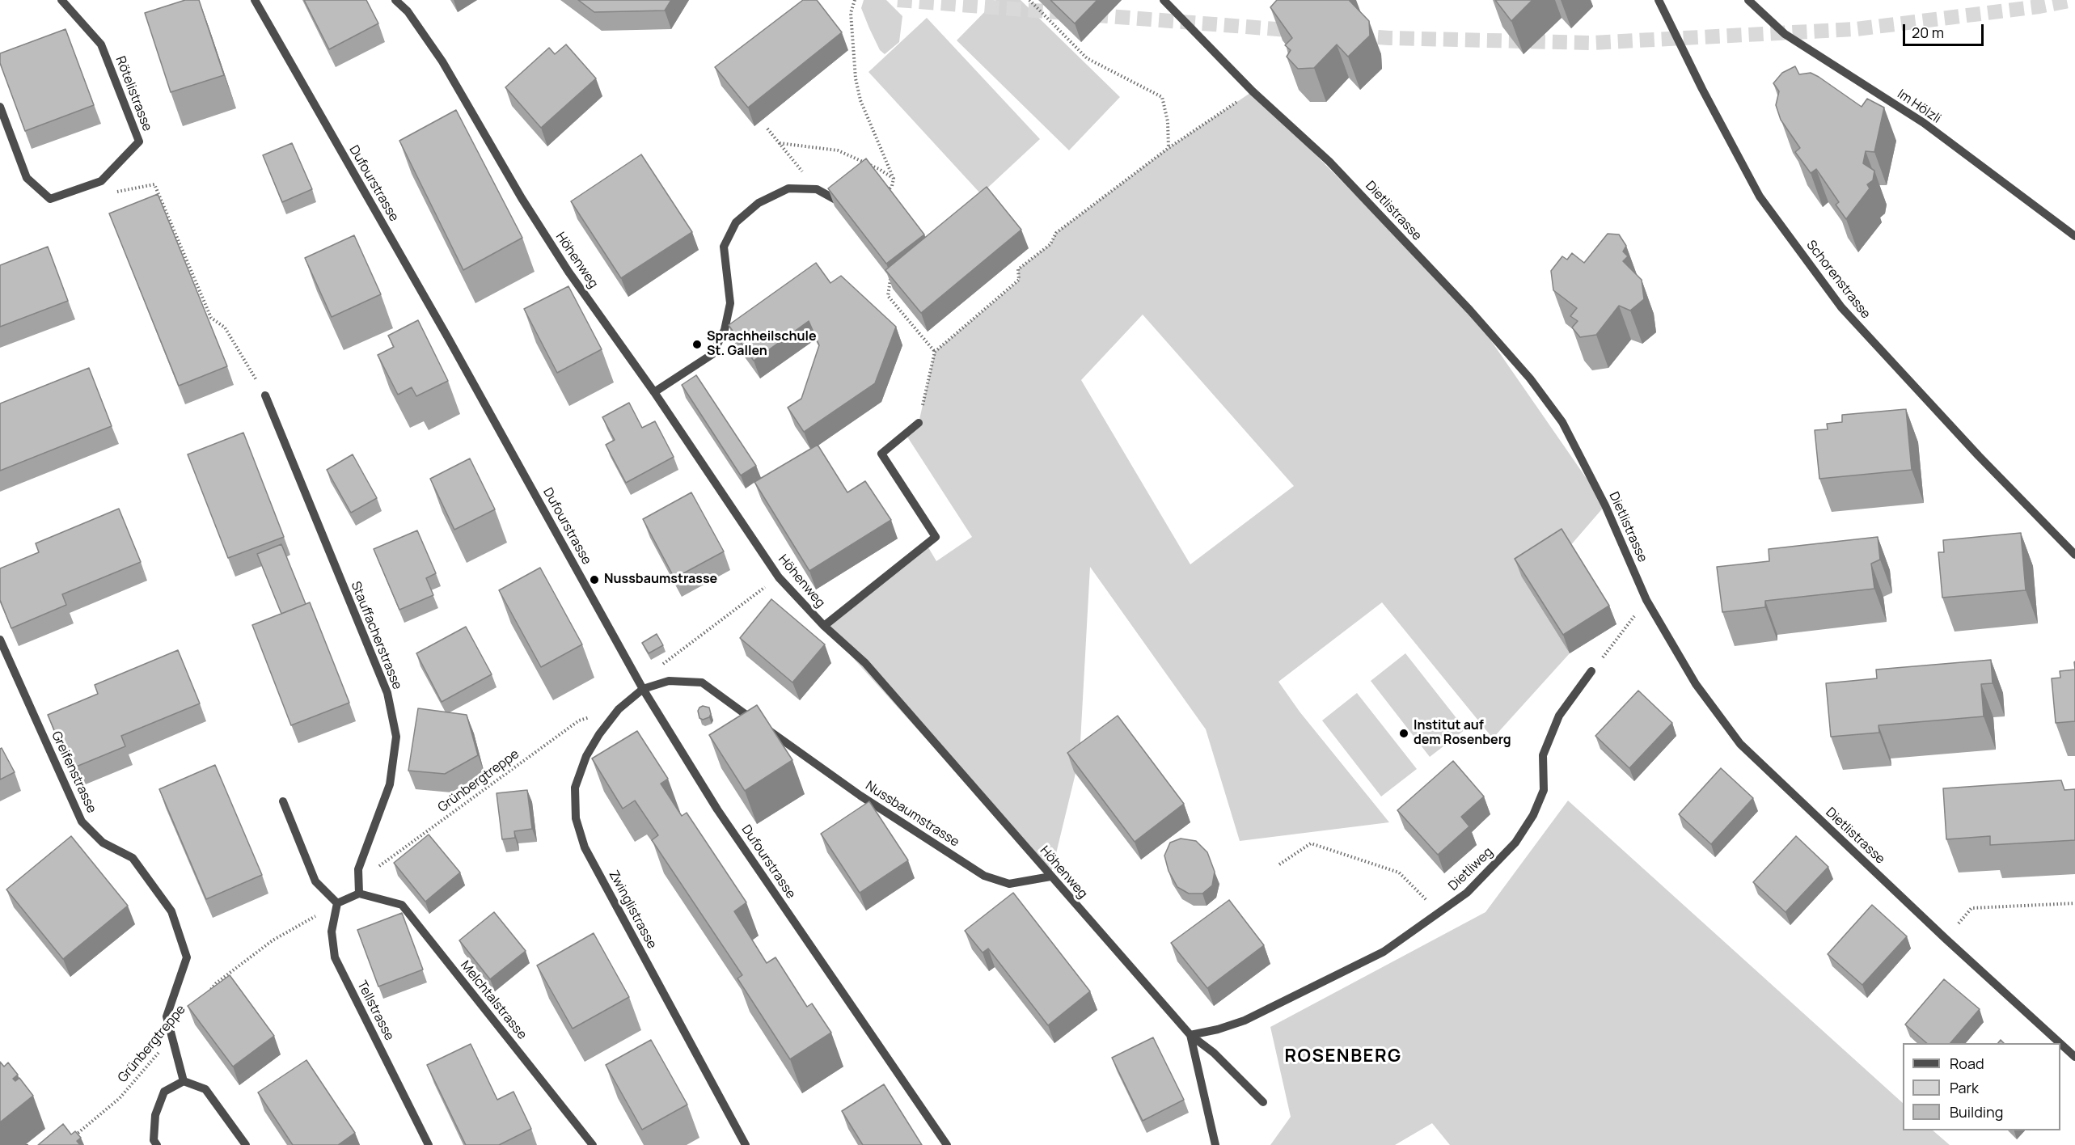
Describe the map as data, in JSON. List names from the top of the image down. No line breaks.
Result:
{"streets":{"street":["Rötelistrasse","Im Hölzli","Dufourstrasse","Dietlistrasse","Höhenweg","Schorenstrasse","Stauffacherstrasse","Greifenstrasse","Nussbaumstrasse","Dietliweg","Zwinglistrasse","Melchtalstrasse","Tellstrasse"],"path":["Grünbergtreppe"]},"crossings":[["Dufourstrasse","Nussbaumstrasse"],["Dufourstrasse","Zwinglistrasse"],["Höhenweg","Nussbaumstrasse"],["Höhenweg","Dietliweg"],["Stauffacherstrasse","Melchtalstrasse"],["Greifenstrasse","Grünbergtreppe"],["Nussbaumstrasse","Zwinglistrasse"]],"districts":["ROSENBERG"],"places":["Sprachheilschule St. Gallen","Nussbaumstrasse","Institut auf dem Rosenberg"],"legend":["Road","Park","Building"],"scale_bar":"20 m"}
